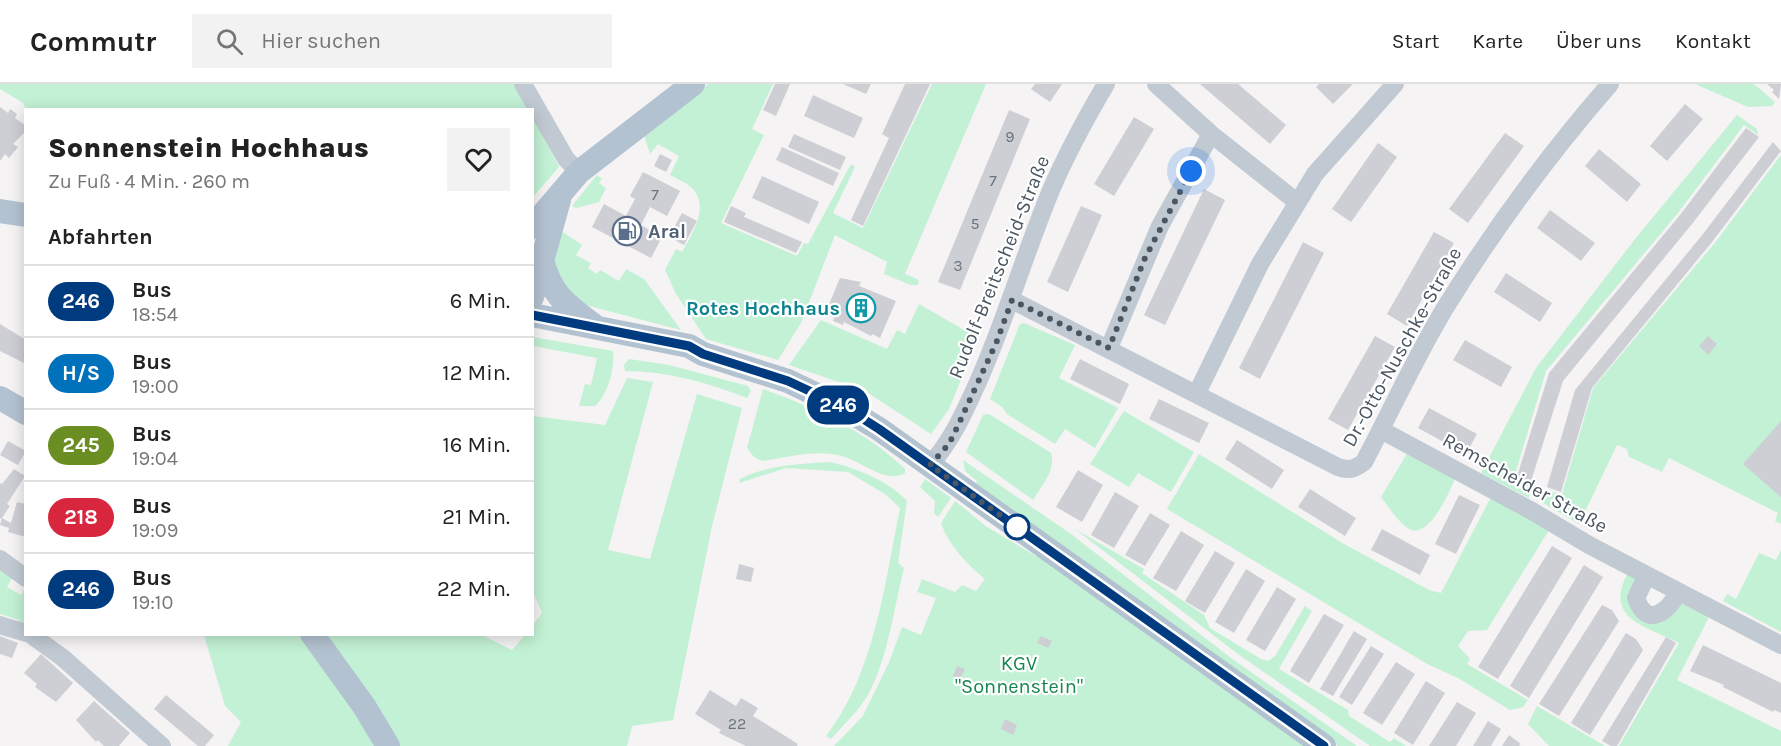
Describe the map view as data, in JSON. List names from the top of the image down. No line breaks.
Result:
{"streets":{"street":["Rudolf-Breitscheid-Straße","Dr.-Otto-Nuschke-Straße","Remscheider Straße"]},"crossings":[["Rudolf-Breitscheid-Straße","Dr.-Otto-Nuschke-Straße"],["Dr.-Otto-Nuschke-Straße","Remscheider Straße"]],"parks":["KGV \"Sonnenstein\""],"places":{"fuel station":["Aral"],"building":["Rotes Hochhaus"]},"lines":["bus line 246"],"house_numbers":["9","7","7","5","3","22"],"page":{"header":"Commutr","search":"Hier suchen","nav":["Start","Karte","Über uns","Kontakt"],"on_map":"246","heading":[["Sonnenstein Hochhaus","Zu Fuß · 4 Min. · 260 m"],"Abfahrten"],"list":[{"mark":"246","name":"Bus","note":"18:54","value":"6 Min."},{"mark":"H/S","name":"Bus","note":"19:00","value":"12 Min."},{"mark":"245","name":"Bus","note":"19:04","value":"16 Min."},{"mark":"218","name":"Bus","note":"19:09","value":"21 Min."},{"mark":"246","name":"Bus","note":"19:10","value":"22 Min."}]}}
